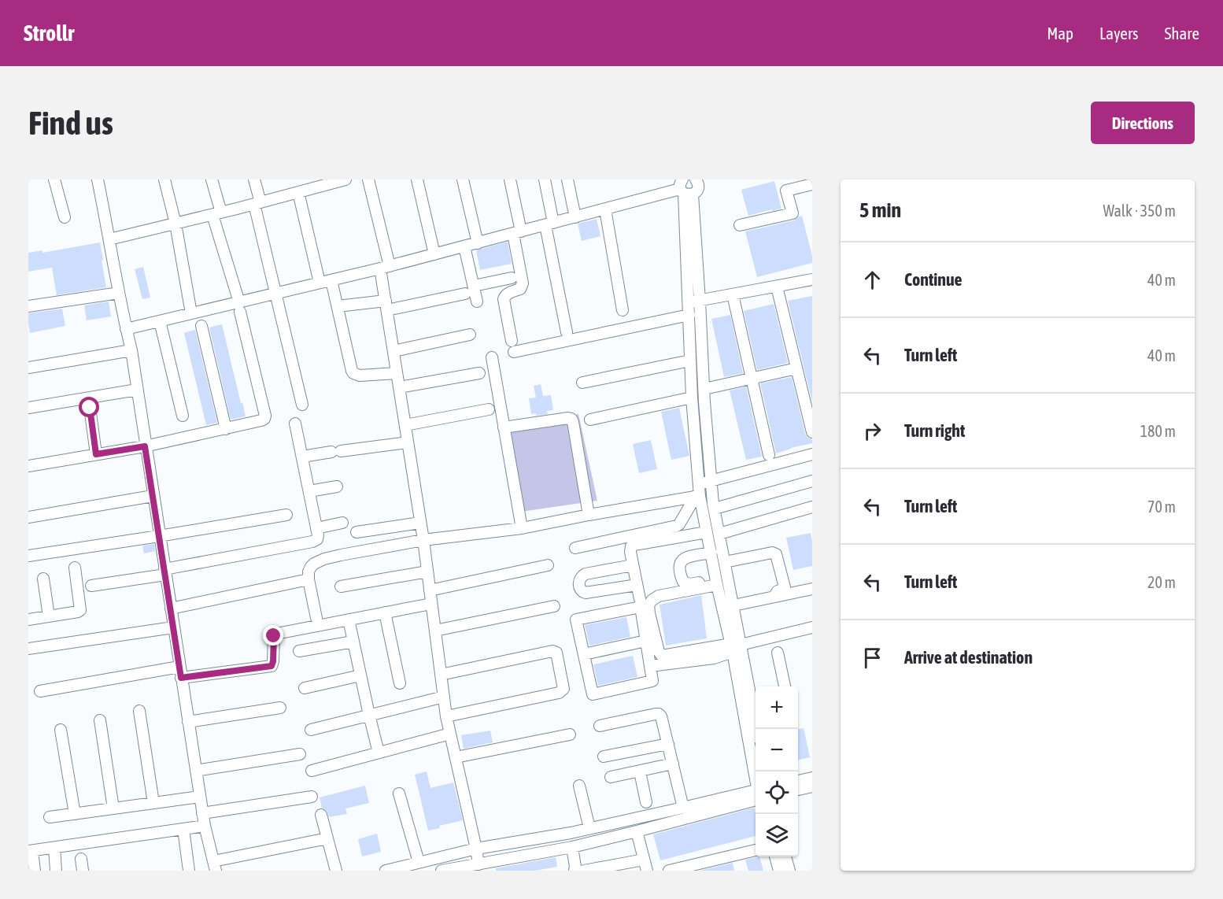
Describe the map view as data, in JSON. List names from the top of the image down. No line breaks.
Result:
{"page":{"header":"Strollr","nav":["Map","Layers","Share"],"buttons":"Directions","title":"Find us","heading":["5 min","Walk · 350 m"],"list":[["Continue","40 m"],["Turn left","40 m"],["Turn right","180 m"],["Turn left","70 m"],["Turn left","20 m"],"Arrive at destination"],"map_buttons":["+","−"]}}
